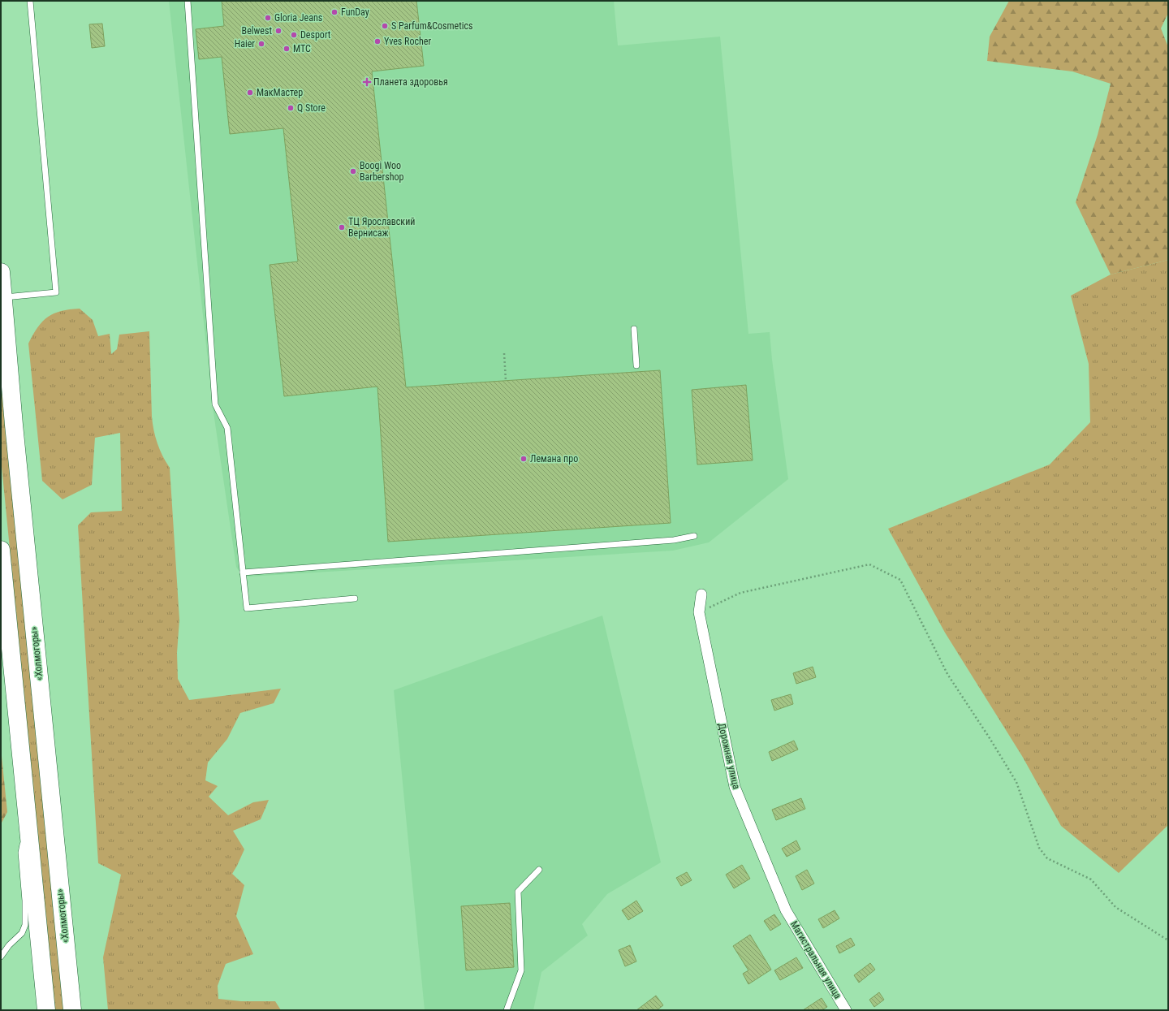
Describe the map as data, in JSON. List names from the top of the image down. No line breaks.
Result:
{"streets":{"highway":["«Холмогоры»"],"street":["Дорожная улица","Магистральная улица"]},"crossings":[["Дорожная улица","Магистральная улица"]],"places":{"other":["FunDay","Gloria Jeans","S Parfum&Cosmetics","Belwest","Desport","Yves Rocher","Haier","МТС","МакМастер","Q Store","Boogi Woo Barbershop","ТЦ Ярославский Вернисаж","Лемана про"],"health":["Планета здоровья"]}}
